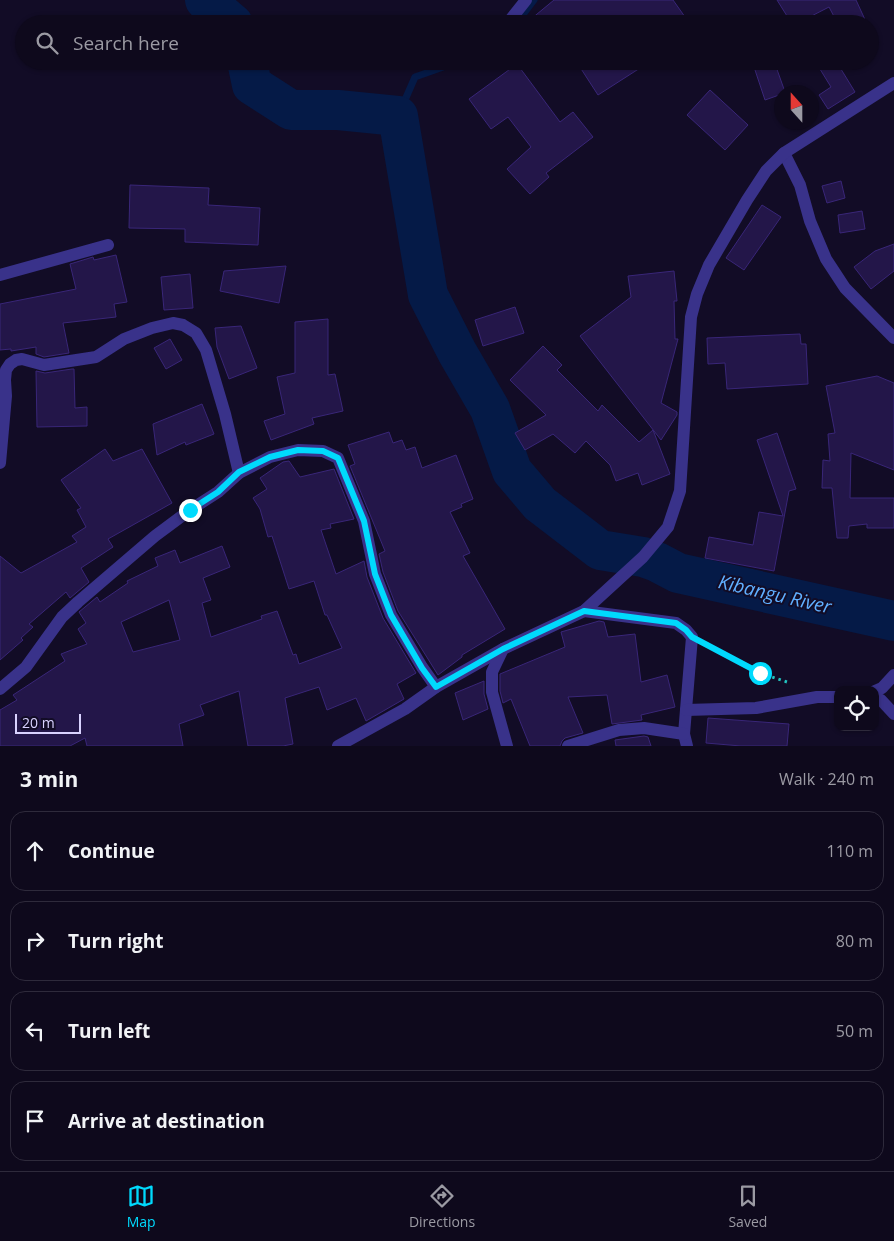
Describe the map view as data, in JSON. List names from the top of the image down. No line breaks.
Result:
{"water":["Kibangu River"],"scale_bar":"20 m","north":"top","page":{"search":"Search here","scale":"20 m","heading":["3 min","Walk · 240 m"],"list":[["Continue","110 m"],["Turn right","80 m"],["Turn left","50 m"],"Arrive at destination"],"nav":["Map","Directions","Saved"]}}
